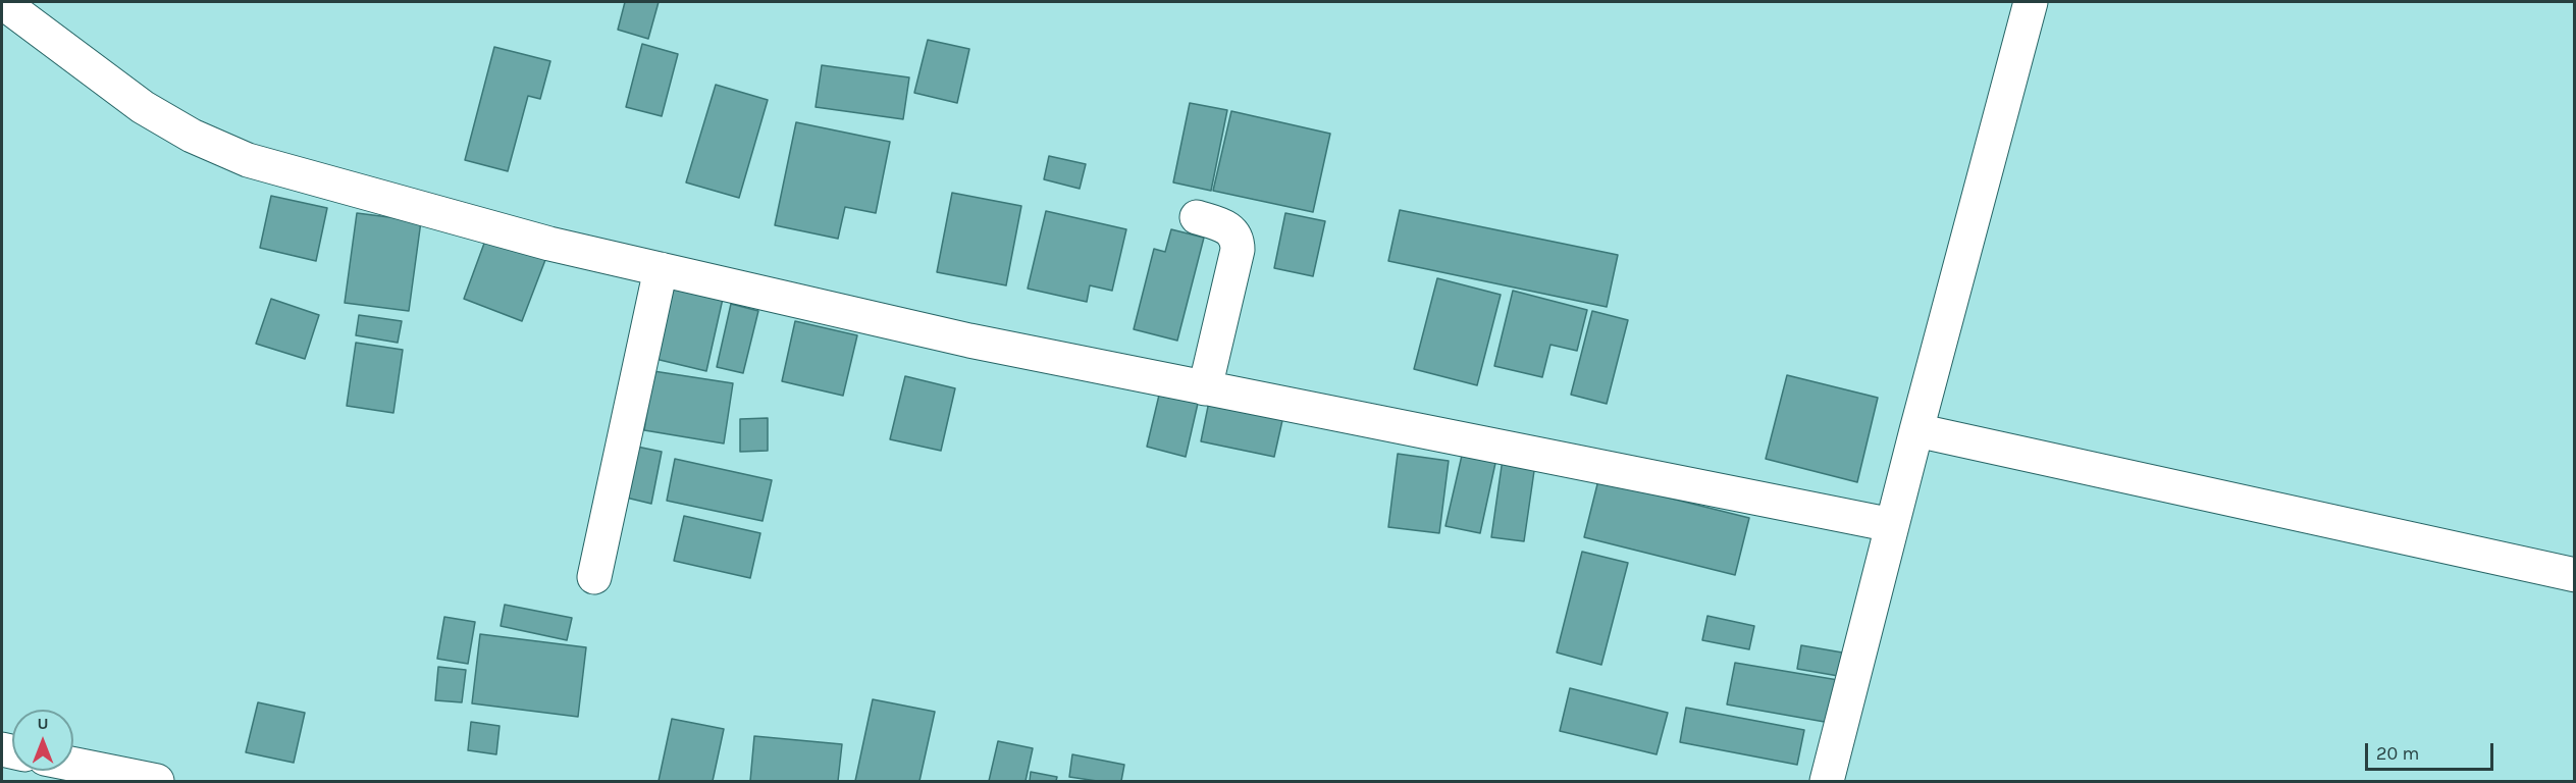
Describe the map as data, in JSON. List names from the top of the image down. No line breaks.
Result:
{"scale_bar":"20 m","north":"top"}
